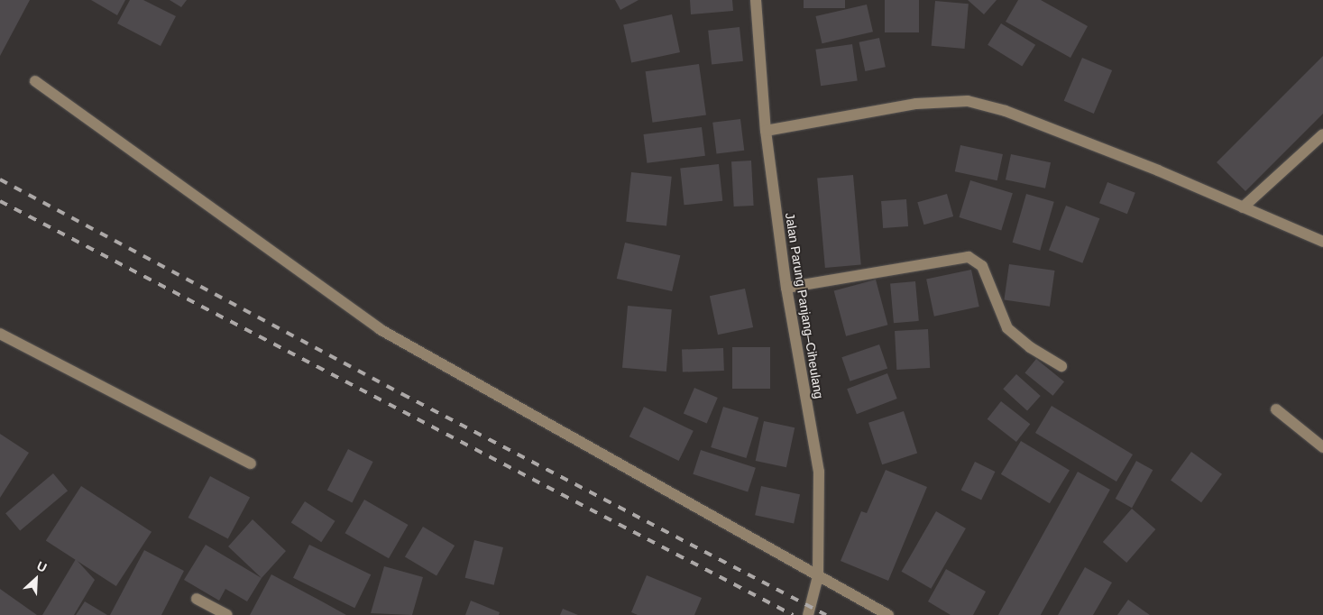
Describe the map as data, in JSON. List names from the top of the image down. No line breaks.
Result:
{"streets":{"street":["Jalan Parung Panjang–Ciheulang"]},"north":"top right"}
